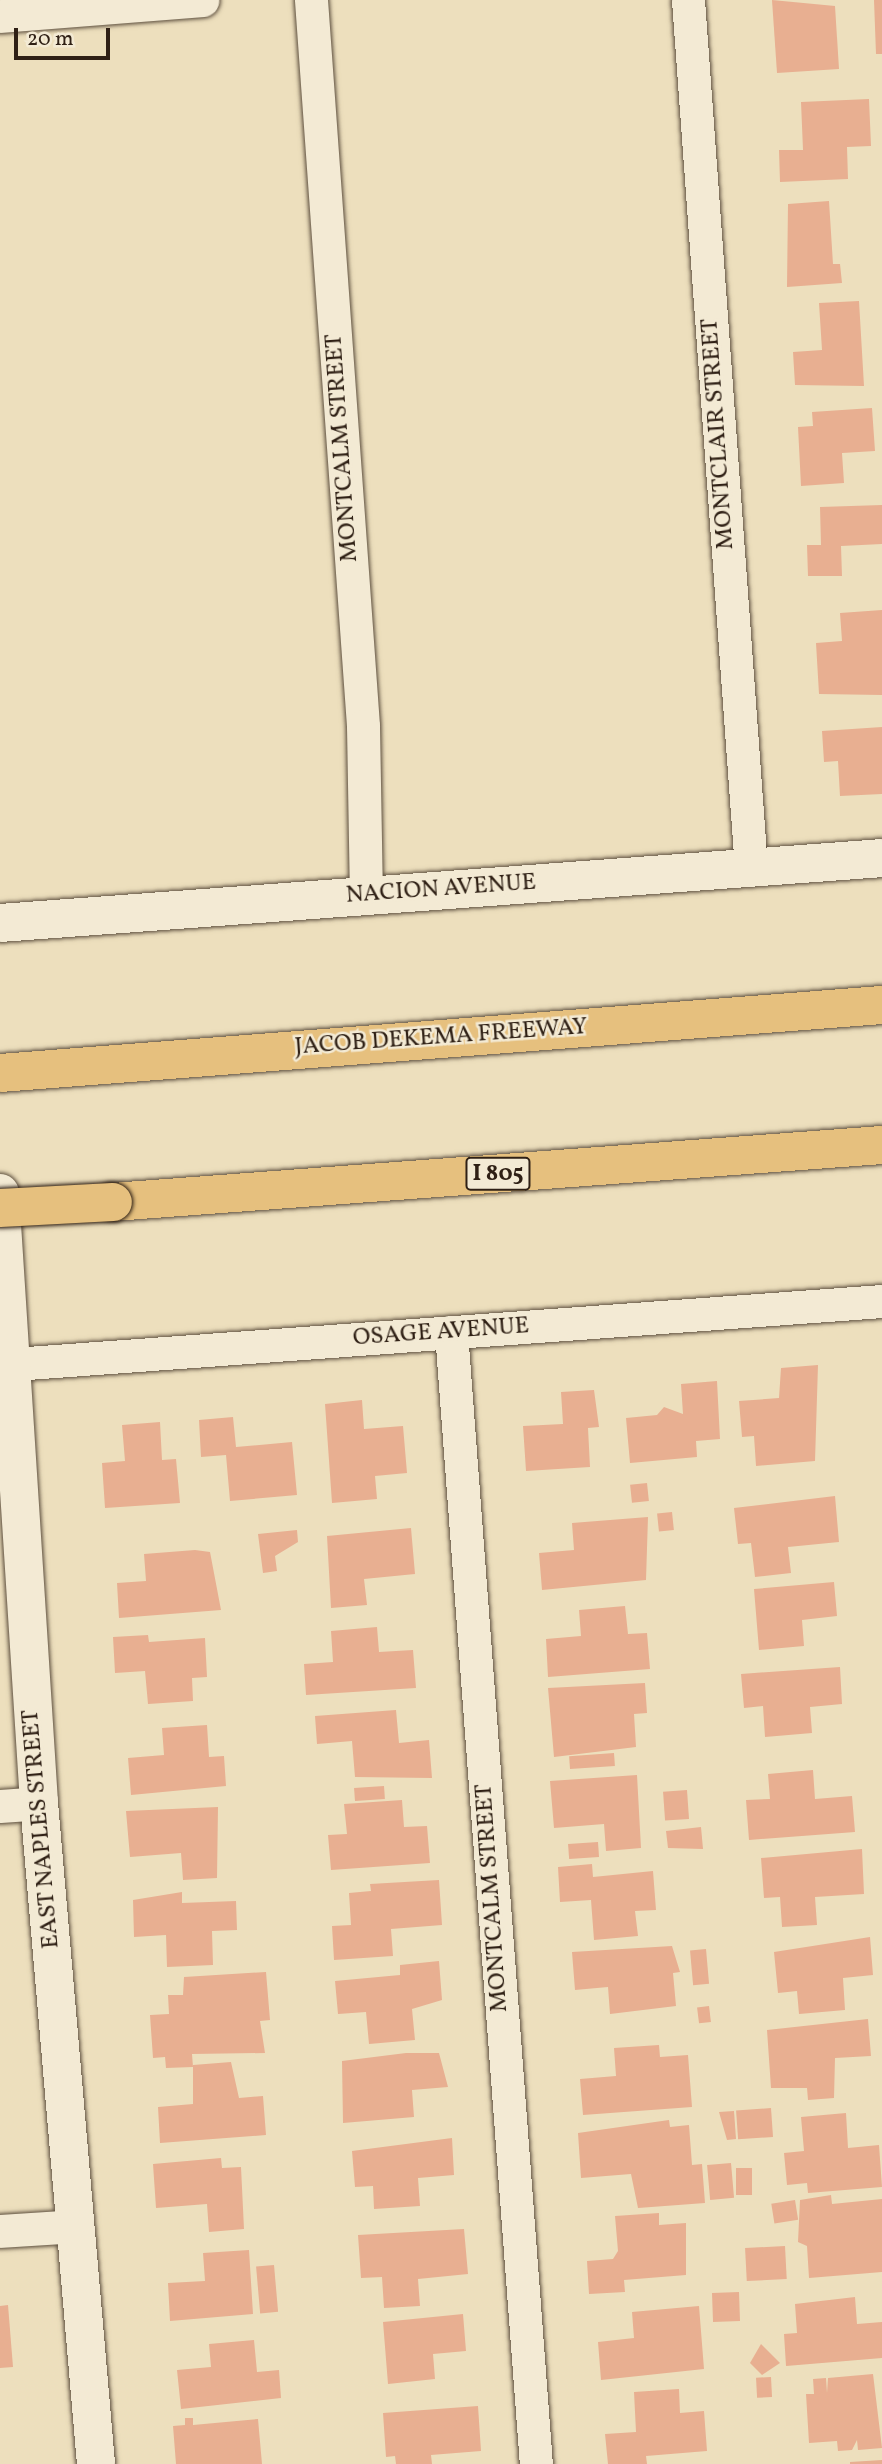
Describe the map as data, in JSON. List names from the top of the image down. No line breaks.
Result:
{"streets":{"highway":["JACOB DEKEMA FREEWAY","I 805"],"street":["MONTCLAIR STREET","MONTCALM STREET","NACION AVENUE","OSAGE AVENUE","EAST NAPLES STREET"]},"crossings":[["MONTCLAIR STREET","NACION AVENUE"],["MONTCALM STREET","NACION AVENUE"],["MONTCALM STREET","OSAGE AVENUE"],["OSAGE AVENUE","EAST NAPLES STREET"]],"scale_bar":"20 m"}
